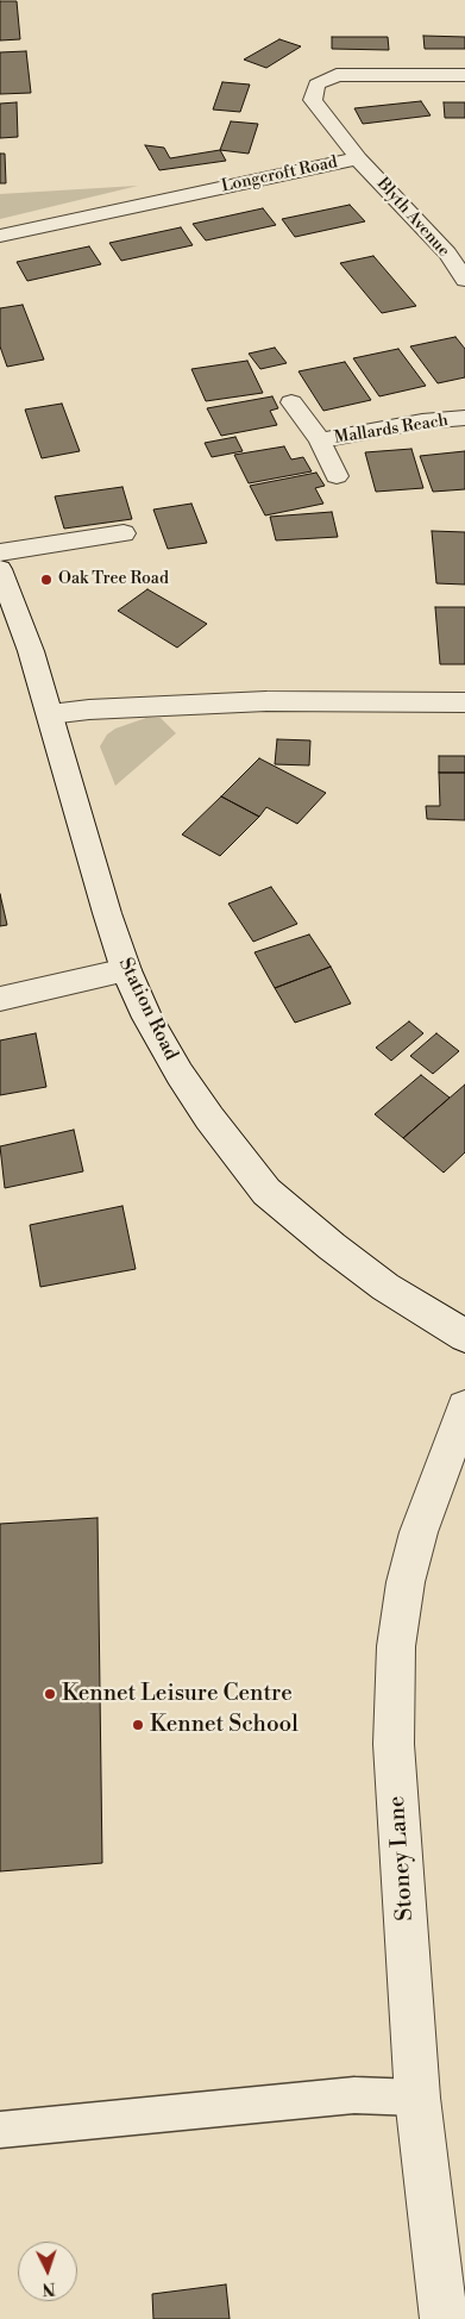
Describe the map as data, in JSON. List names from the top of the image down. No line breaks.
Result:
{"streets":{"street":["Longcroft Road","Blyth Avenue","Mallards Reach","Station Road","Stoney Lane"]},"crossings":[["Longcroft Road","Blyth Avenue"]],"places":["Oak Tree Road","Kennet Leisure Centre","Kennet School"],"north":"bottom"}
